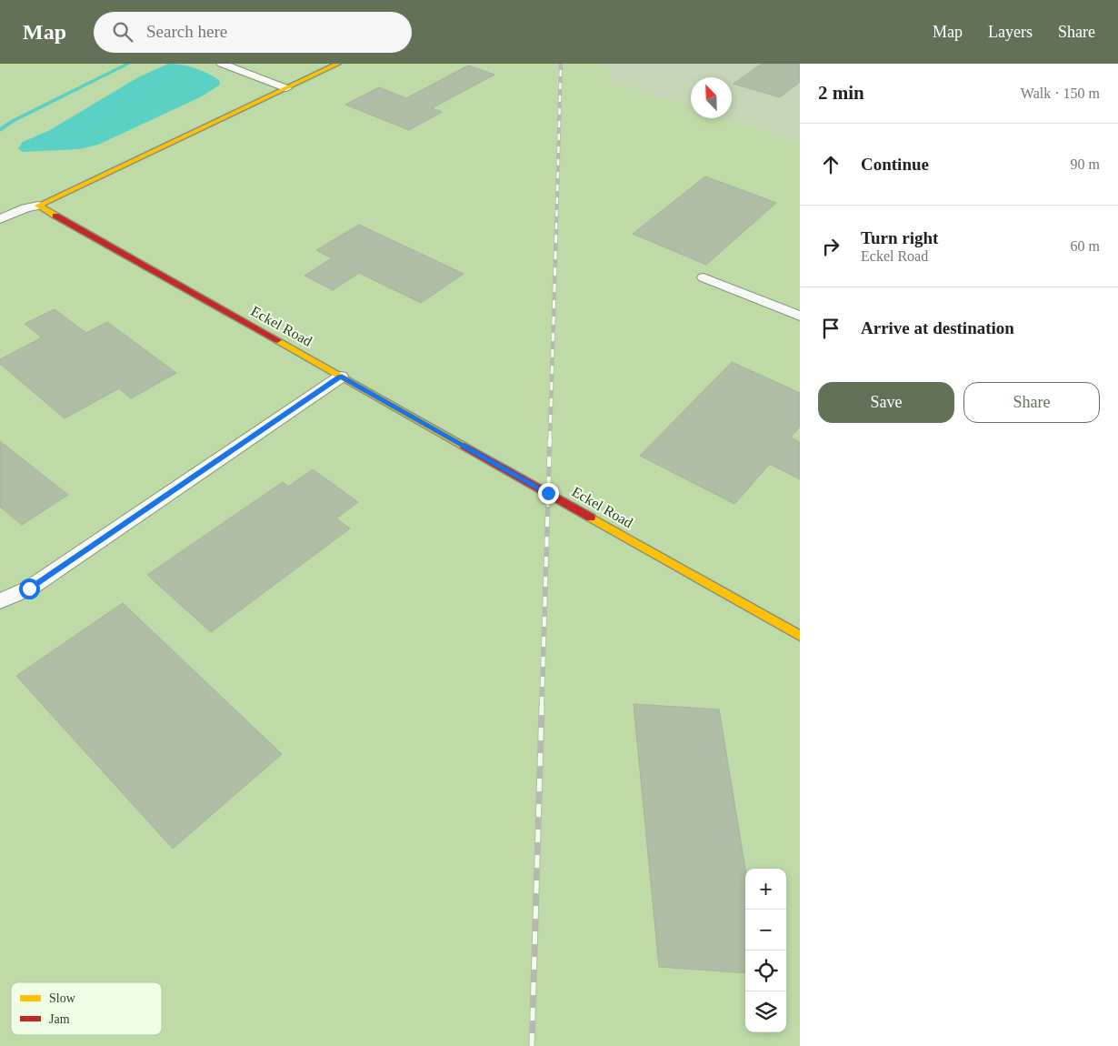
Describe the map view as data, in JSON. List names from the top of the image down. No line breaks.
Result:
{"streets":{"street":["Eckel Road"]},"legend":["Slow","Jam"],"north":"top left","page":{"header":"Map","search":"Search here","nav":["Map","Layers","Share"],"heading":["2 min","Walk · 150 m"],"list":[["Continue","90 m"],["Turn right","Eckel Road","60 m"],"Arrive at destination"],"buttons":["Save","Share"],"map_buttons":["+","−"]}}
